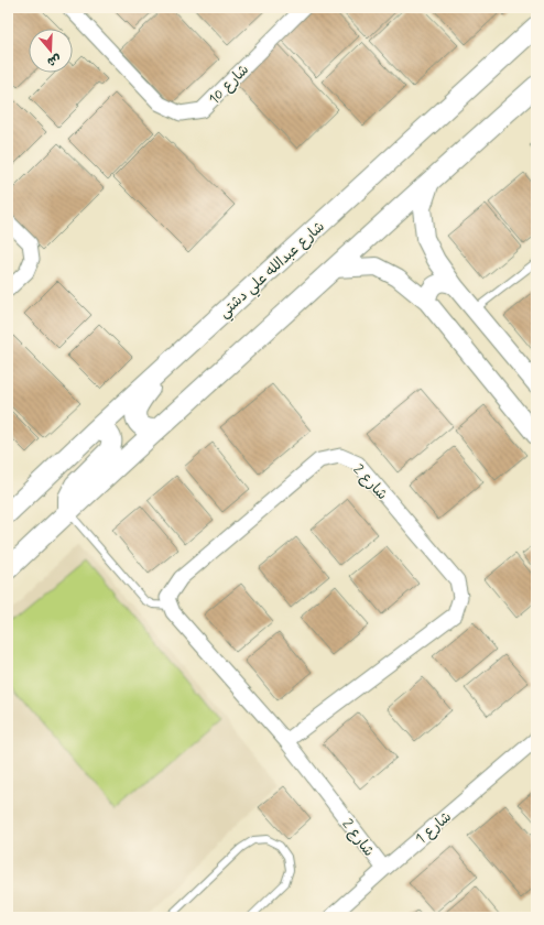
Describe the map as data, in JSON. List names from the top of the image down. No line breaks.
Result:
{"streets":{"main road":["شارع عبدالله علي دشتي"],"street":["شارع 10","شارع 2","شارع 1"]},"crossings":[["شارع 2","شارع 1"]],"north":"bottom"}
